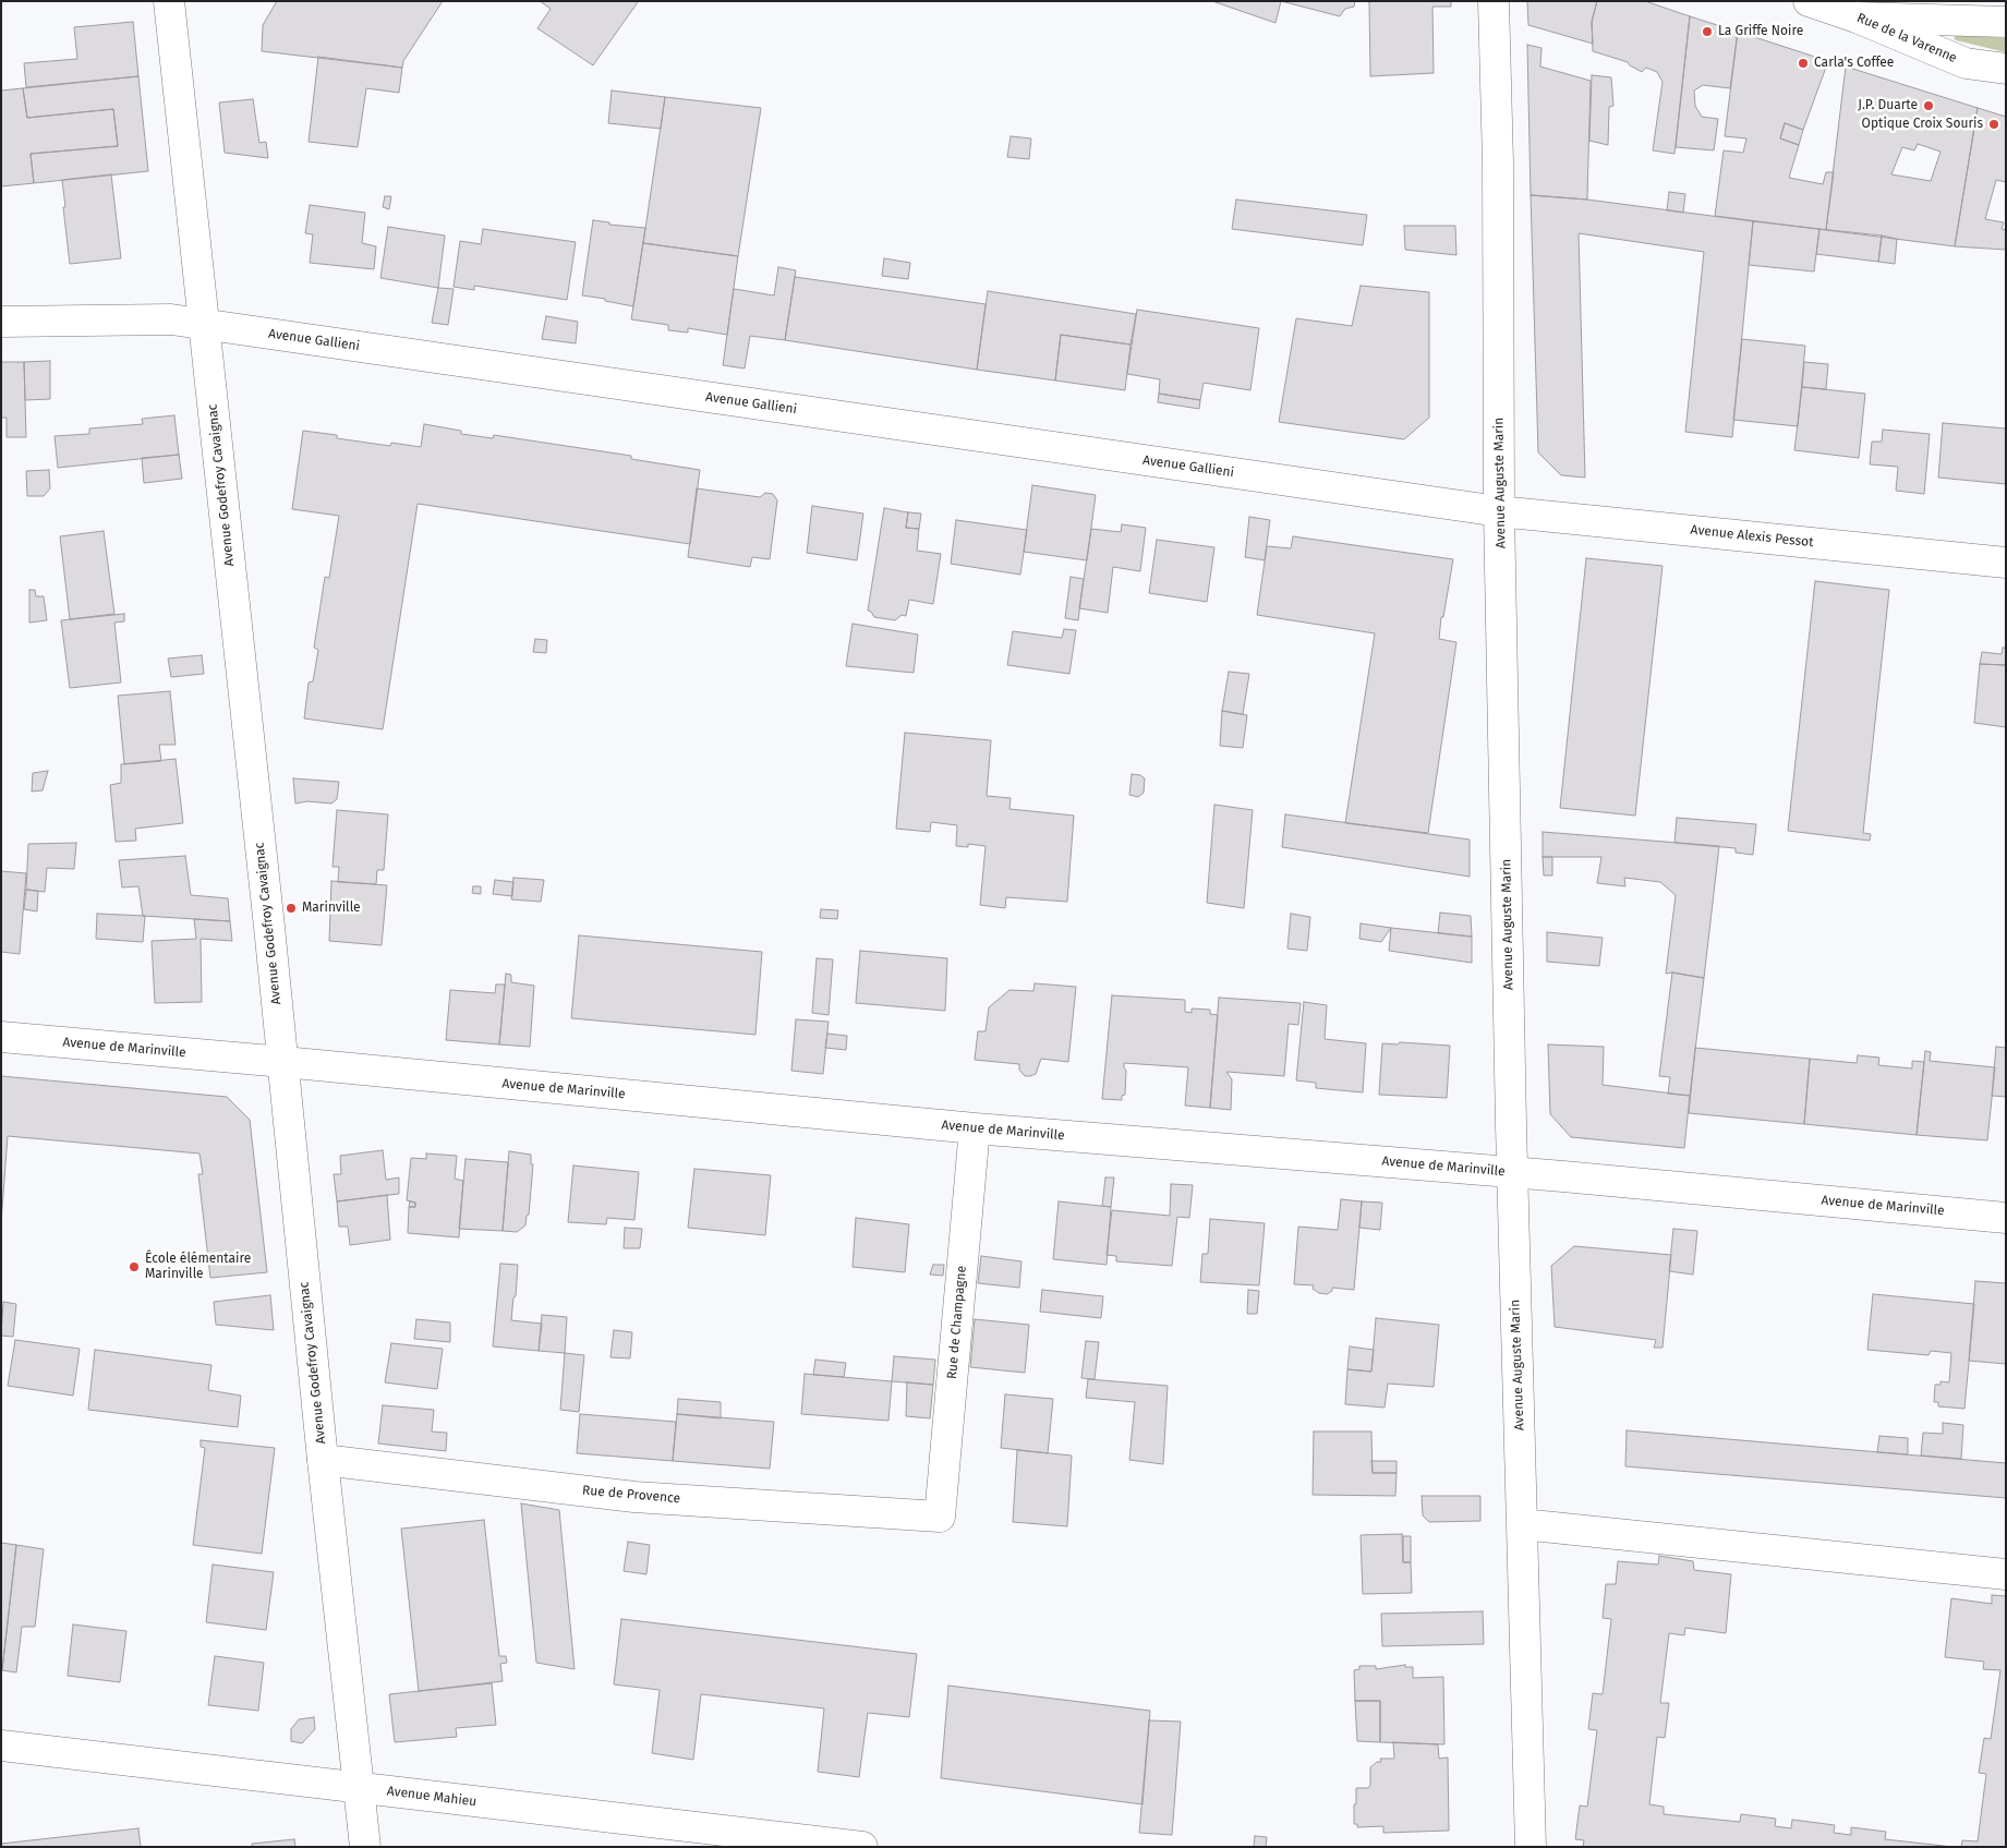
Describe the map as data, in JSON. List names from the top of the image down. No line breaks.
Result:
{"streets":{"street":["Rue de la Varenne","Avenue Gallieni","Avenue Auguste Marin","Avenue Godefroy Cavaignac","Avenue Alexis Pessot","Avenue de Marinville","Rue de Champagne","Rue de Provence","Avenue Mahieu"]},"crossings":[["Avenue Gallieni","Avenue Auguste Marin"],["Avenue Gallieni","Avenue Godefroy Cavaignac"],["Avenue Gallieni","Avenue Alexis Pessot"],["Avenue Auguste Marin","Avenue Alexis Pessot"],["Avenue Auguste Marin","Avenue de Marinville"],["Avenue Godefroy Cavaignac","Avenue de Marinville"],["Avenue Godefroy Cavaignac","Rue de Provence"],["Avenue Godefroy Cavaignac","Avenue Mahieu"],["Avenue de Marinville","Rue de Champagne"],["Rue de Champagne","Rue de Provence"]],"places":["La Griffe Noire","Carla's Coffee","J.P. Duarte","Optique Croix Souris","Marinville","École élémentaire Marinville"]}
